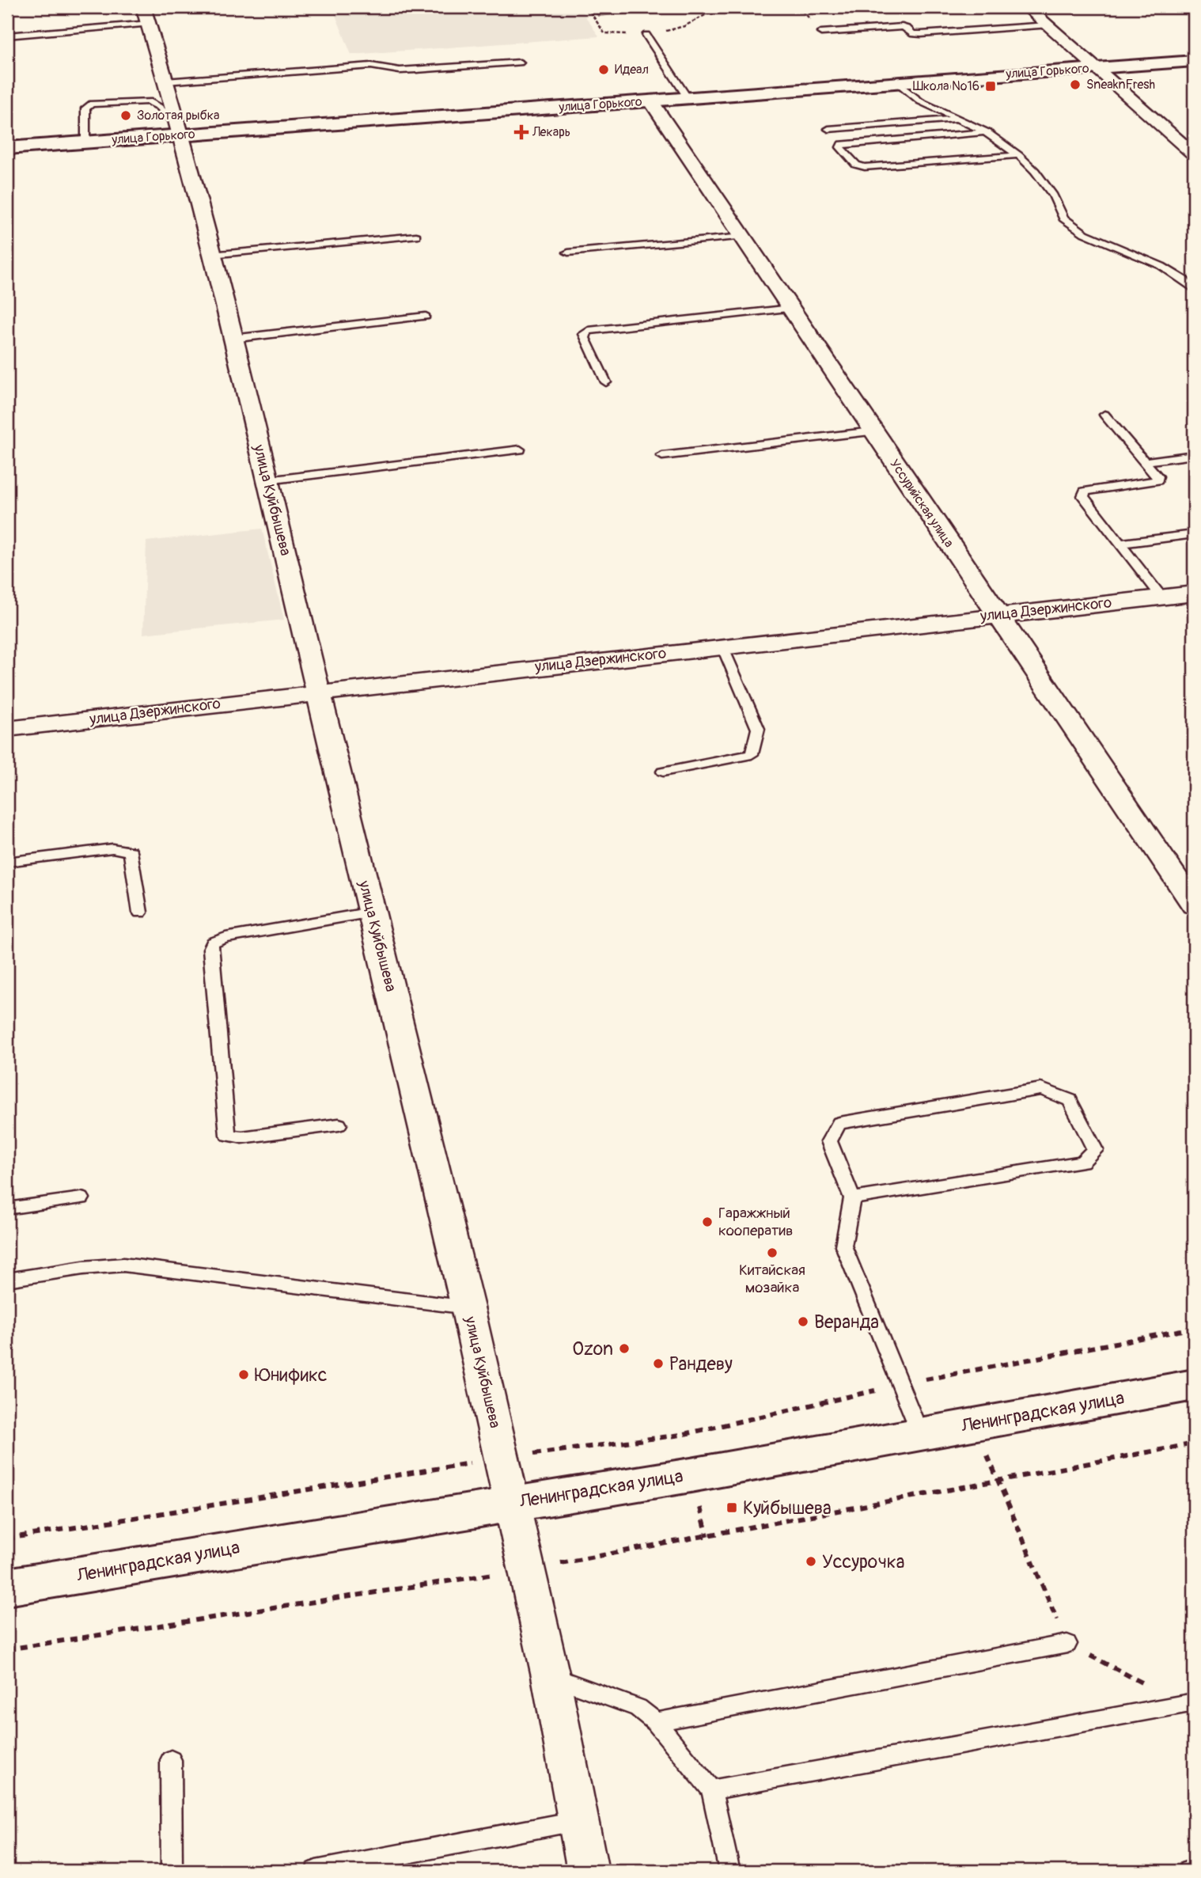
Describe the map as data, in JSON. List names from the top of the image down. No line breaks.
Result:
{"streets":{"main road":["улица Горького","Ленинградская улица"],"street":["улица Куйбышева","Уссурийская улица","улица Дзержинского"]},"crossings":[["улица Горького","улица Куйбышева"],["улица Горького","Уссурийская улица"],["улица Куйбышева","улица Дзержинского"],["улица Куйбышева","Ленинградская улица"],["Уссурийская улица","улица Дзержинского"]],"places":{"other":["Идеал","SneaknFresh","Золотая рыбка","Гаражжный кооператив","Китайская мозайка","Веранда","Ozon","Рандеву","Юнификс","Уссурочка"],"transit":["Школа №16","Куйбышева"],"health":["Лекарь"]}}
